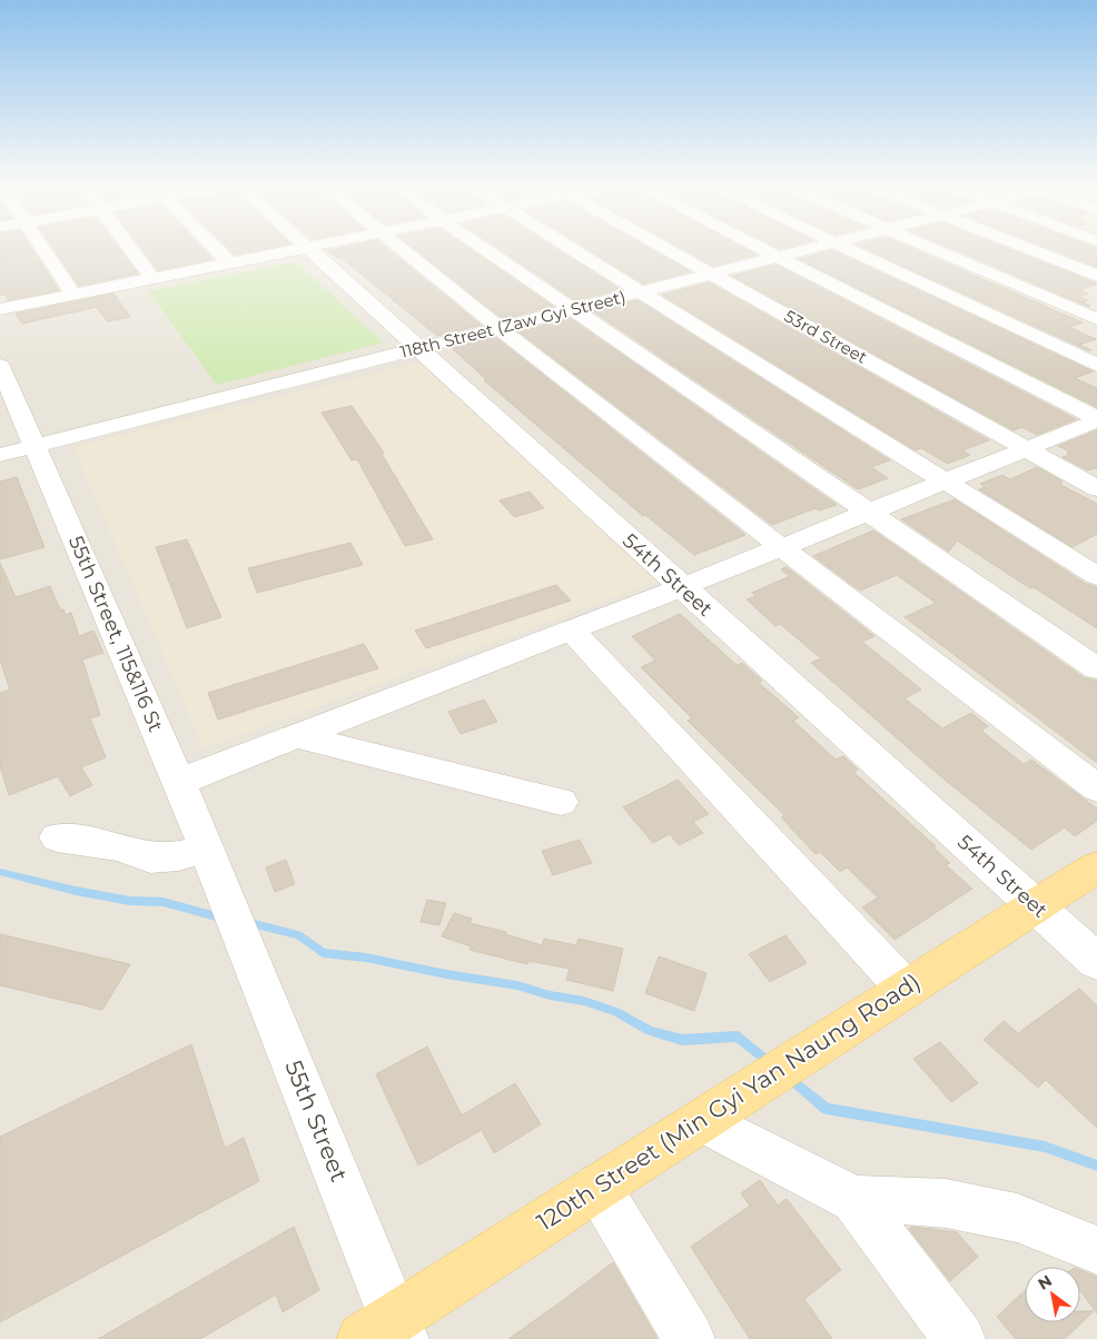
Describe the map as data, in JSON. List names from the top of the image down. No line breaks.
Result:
{"streets":{"main road":["120th Street (Min Gyi Yan Naung Road)"],"street":["118th Street (Zaw Gyi Street)","53rd Street","54th Street","55th Street, 115&116 St","55th Street"]},"crossings":[["118th Street (Zaw Gyi Street)","53rd Street"],["118th Street (Zaw Gyi Street)","54th Street"],["118th Street (Zaw Gyi Street)","55th Street, 115&116 St"],["54th Street","120th Street (Min Gyi Yan Naung Road)"],["55th Street, 115&116 St","55th Street"],["120th Street (Min Gyi Yan Naung Road)","55th Street"]],"north":"top left"}
